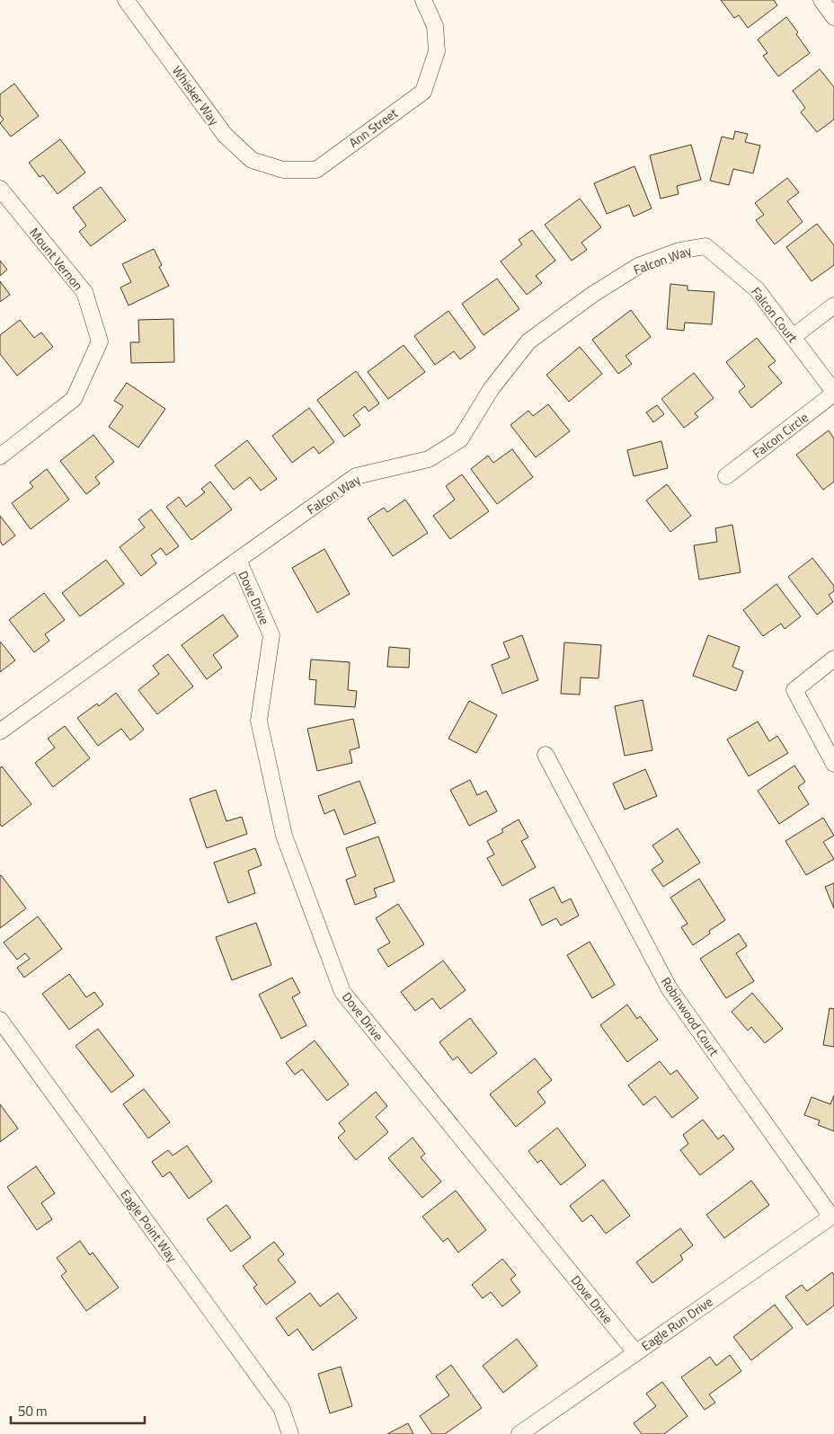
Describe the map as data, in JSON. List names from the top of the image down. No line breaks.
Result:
{"streets":{"street":["Whisker Way","Ann Street","Mount Vernon","Falcon Way","Falcon Court","Falcon Circle","Dove Drive","Robinwood Court","Eagle Point Way","Eagle Run Drive"]},"crossings":[["Whisker Way","Ann Street"],["Falcon Way","Falcon Court"],["Falcon Way","Dove Drive"],["Falcon Court","Falcon Circle"],["Dove Drive","Eagle Run Drive"],["Robinwood Court","Eagle Run Drive"]],"scale_bar":"50 m"}
